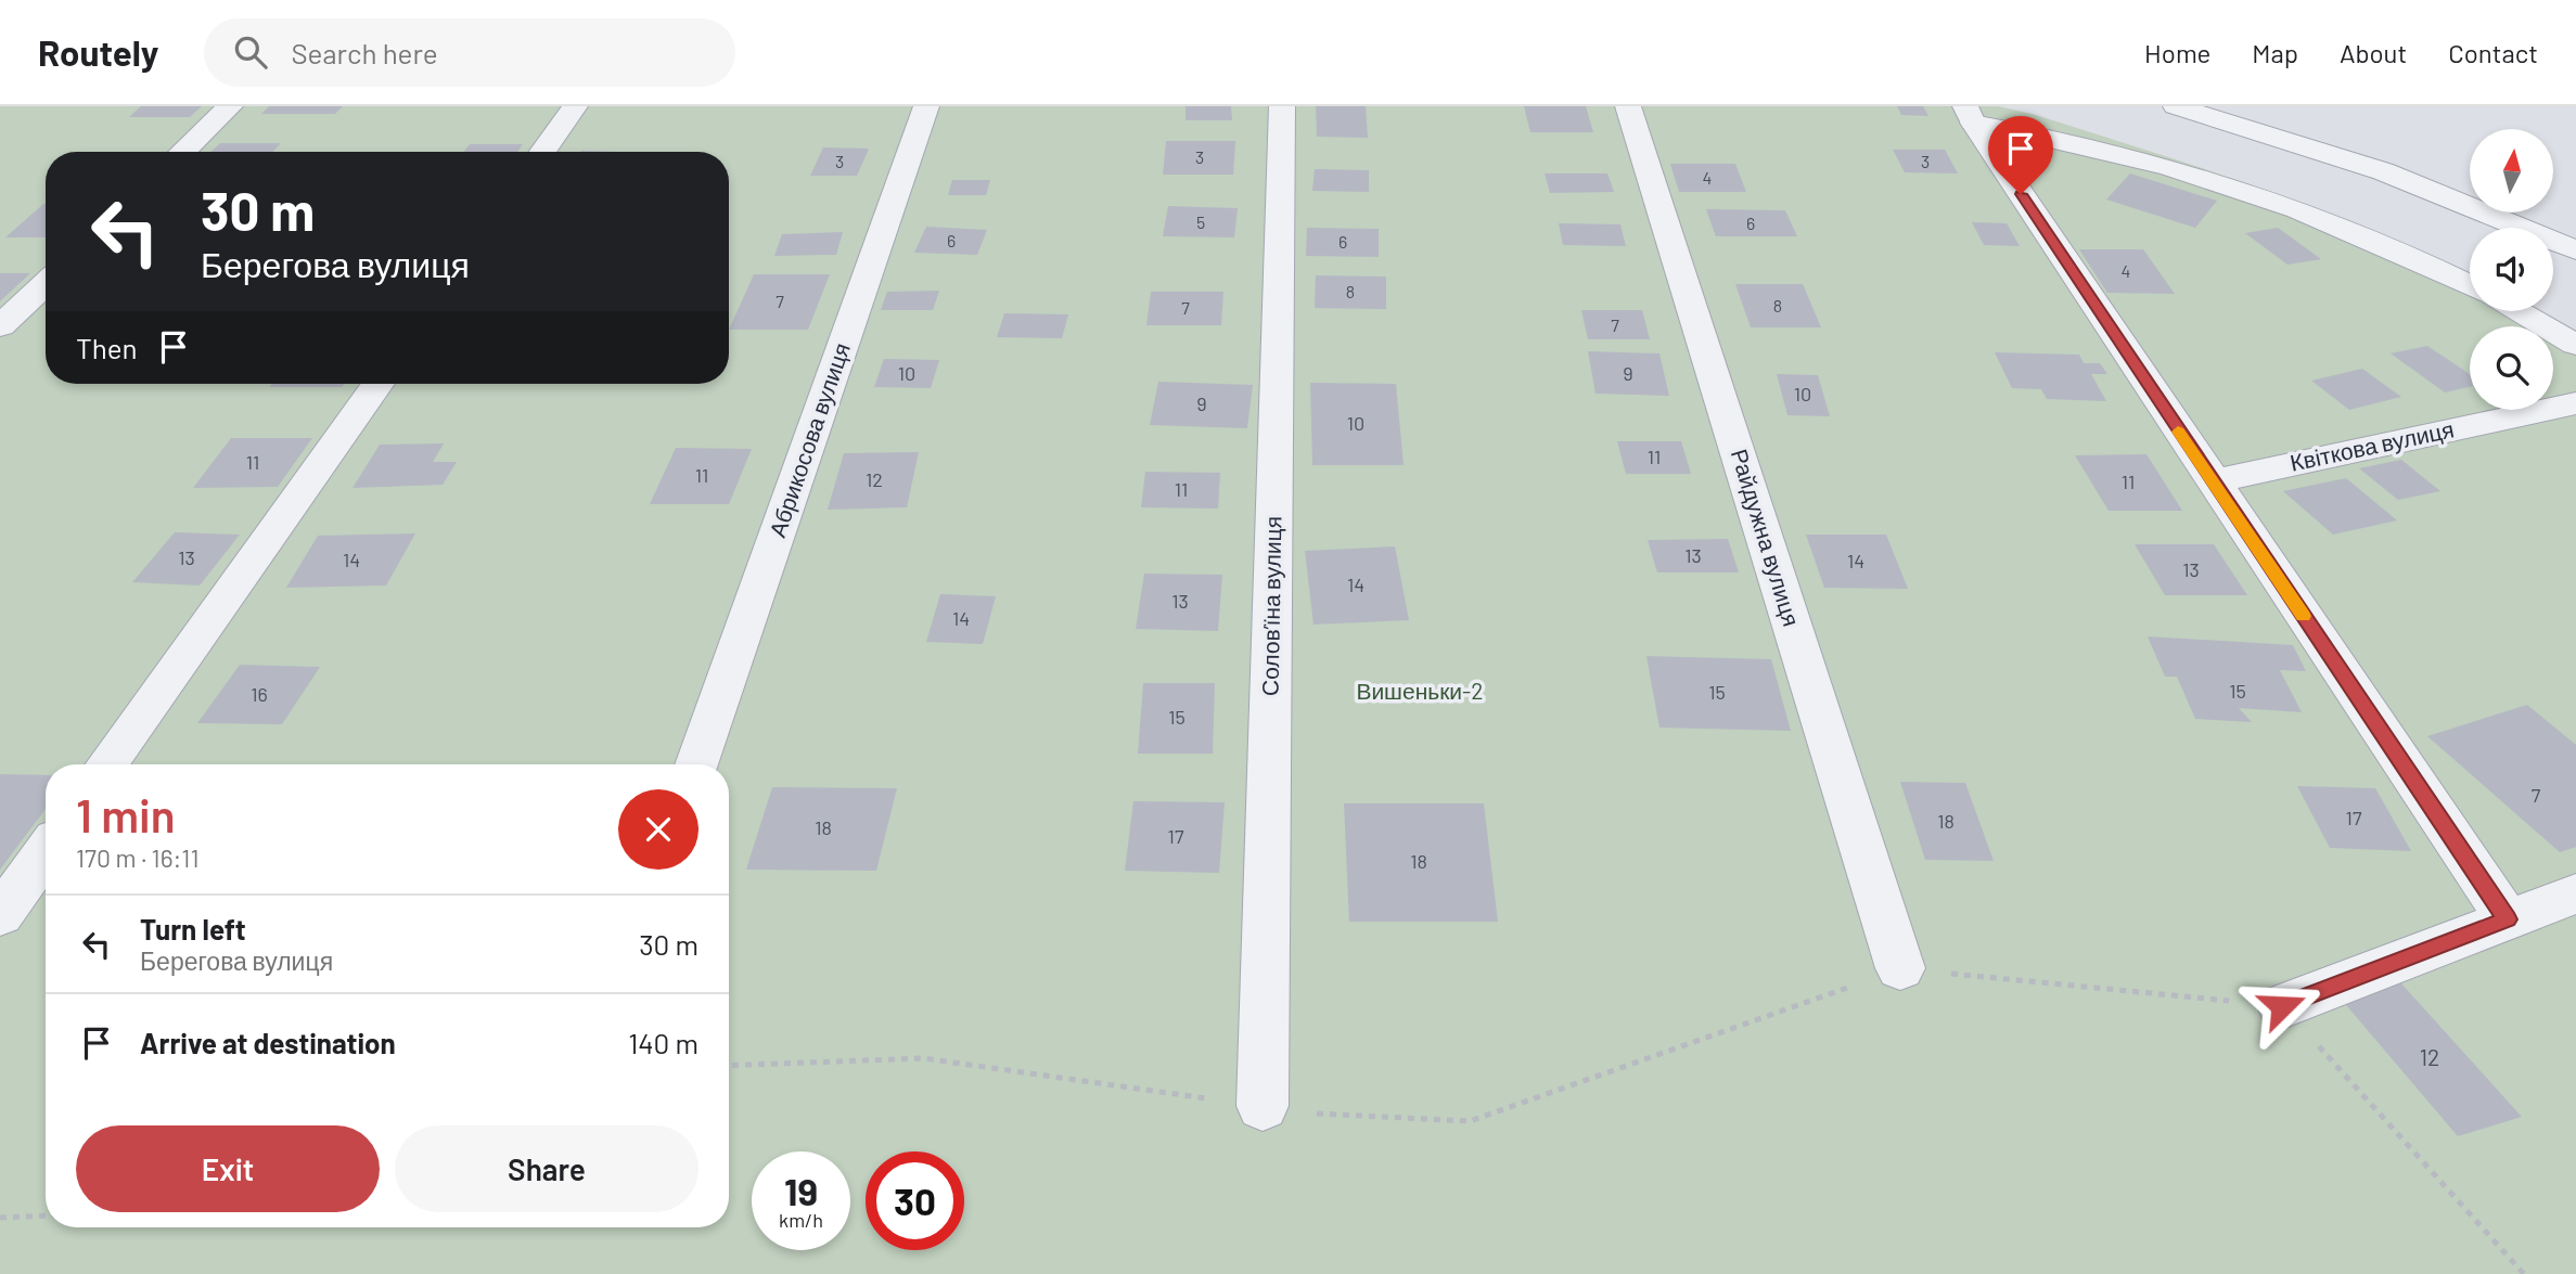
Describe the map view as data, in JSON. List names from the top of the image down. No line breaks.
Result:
{"streets":{"street":["Абрикосова вулиця","Квіткова вулиця","Райдужна вулиця","Соловʼїна вулиця"]},"parks":["Вишеньки-2"],"house_numbers":["3","3","3","4","5","6","6","6","4","8","7","8","7","7","10","9","10","9","10","11","11","11","12","11","11","13","13","14","14","13","14","13","14","15","15","16","15","7","17","18","18","17","18","12"],"north":"top","page":{"header":"Routely","search":"Search here","nav":["Home","Map","About","Contact"],"turn":["30 m","Берегова вулиця"],"then":"Then","heading":["1 min","170 m · 16:11"],"list":[{"name":"Turn left","note":"Берегова вулиця","value":"30 m"},{"name":"Arrive at destination","value":"140 m"}],"buttons":["Exit","Share"],"speed":"19 km/h","limit":"30"}}
